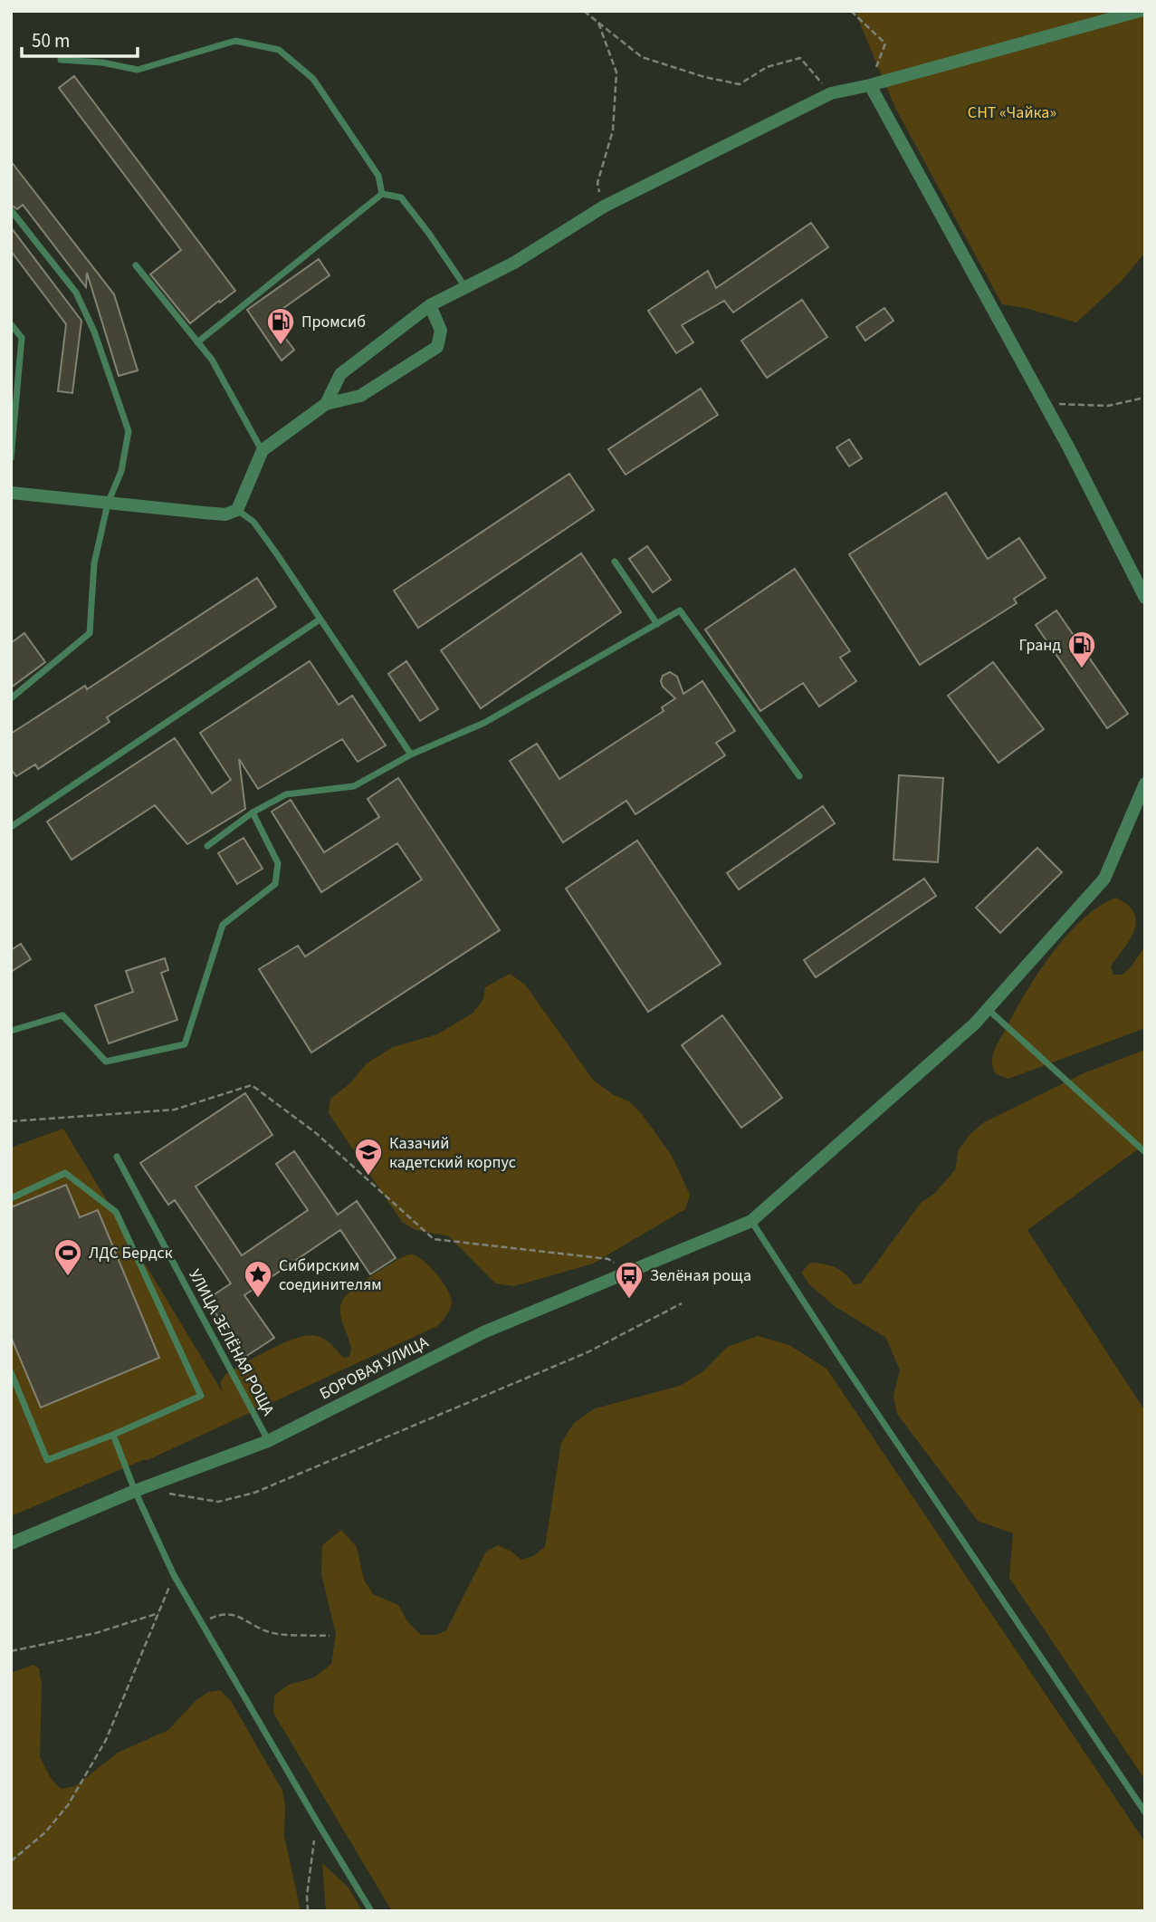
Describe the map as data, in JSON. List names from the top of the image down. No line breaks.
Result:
{"streets":{"street":["БОРОВАЯ УЛИЦА"],"lane":["УЛИЦА ЗЕЛЁНАЯ РОЩА"]},"crossings":[["УЛИЦА ЗЕЛЁНАЯ РОЩА","БОРОВАЯ УЛИЦА"]],"parks":["СНТ «Чайка»"],"places":{"fuel station":["Промсиб","Гранд"],"school or university":["Казачий кадетский корпус"],"sports":["ЛДС Бердск"],"place":["Сибирским соединителям"],"bus stop":["Зелёная роща"]},"scale_bar":"50 m"}
